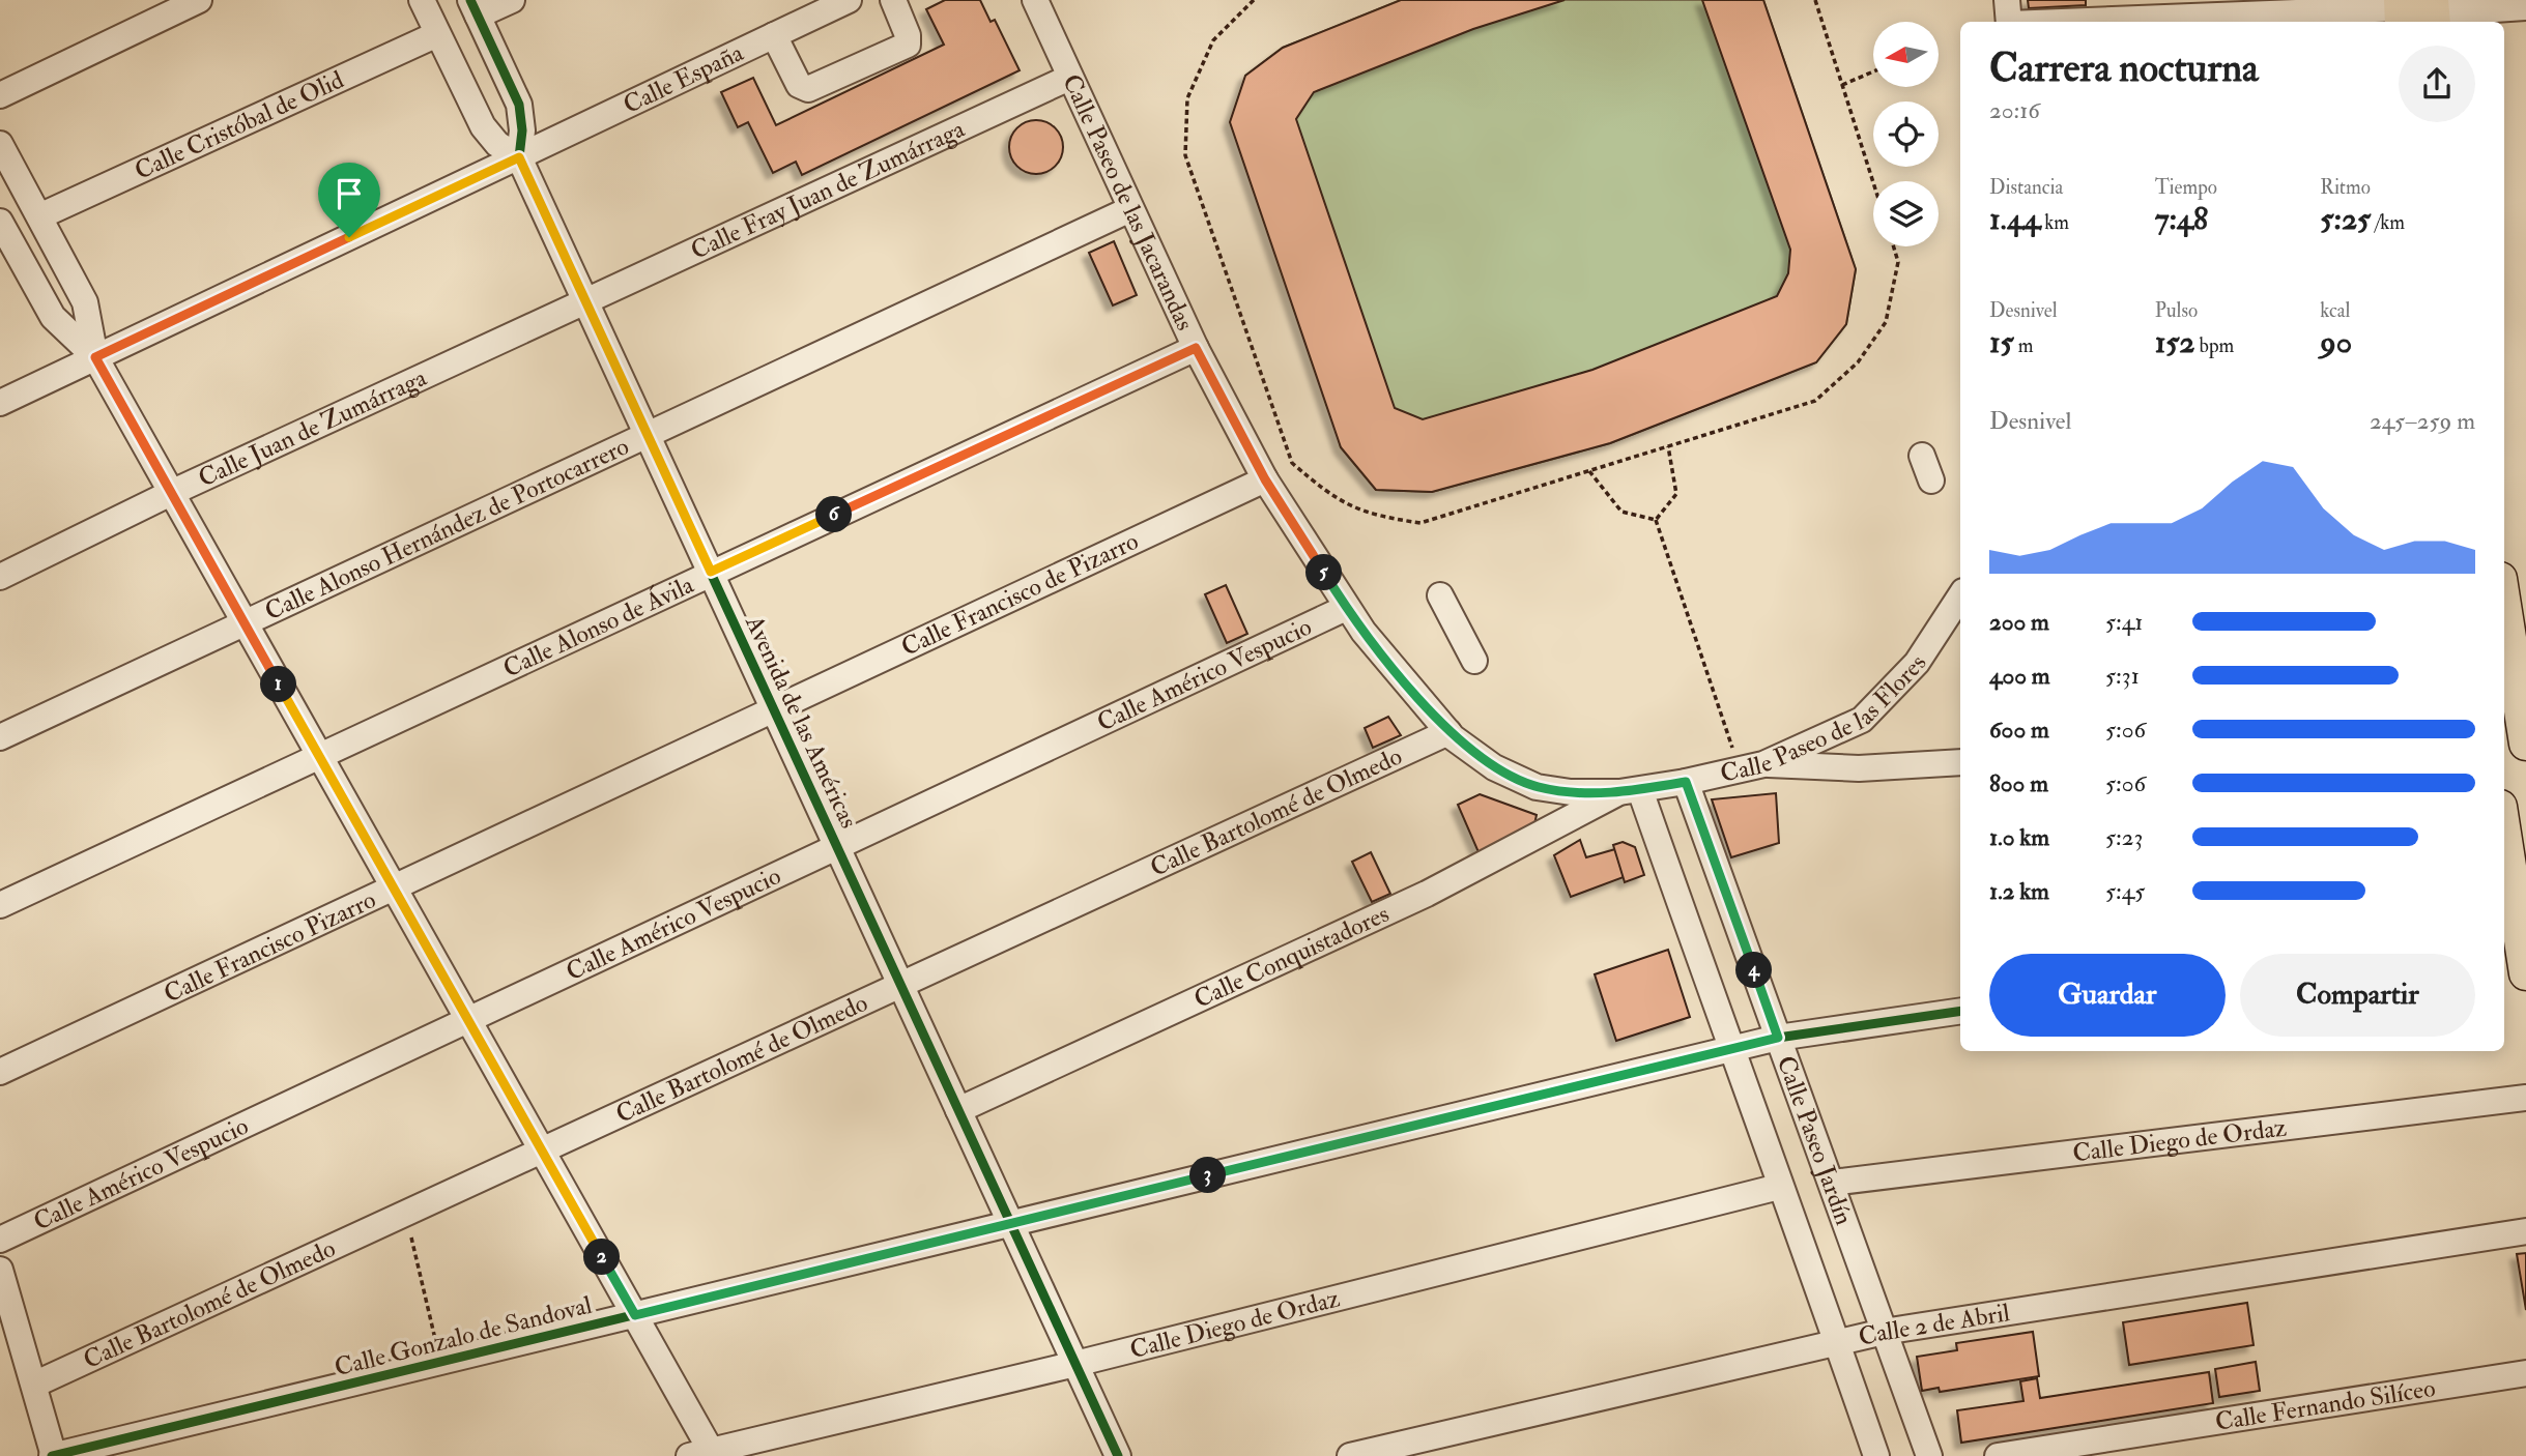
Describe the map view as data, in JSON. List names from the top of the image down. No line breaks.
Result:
{"streets":{"street":["Calle España","Calle Cristóbal de Olid","Calle Fray Juan de Zumárraga","Calle Paseo de las Jacarandas","Calle Juan de Zumárraga","Calle Alonso Hernández de Portocarrero","Calle Francisco de Pizarro","Calle Alonso de Ávila","Calle Américo Vespucio","Calle Paseo de las Flores","Avenida de las Américas","Calle Bartolomé de Olmedo","Calle Francisco Pizarro","Calle Conquistadores","Calle Paseo Jardín","Calle Diego de Ordaz","Calle 2 de Abril","Calle Gonzalo de Sandoval","Calle Fernando Silíceo"]},"crossings":[["Calle España","Avenida de las Américas"],["Calle Cristóbal de Olid","Avenida de las Américas"],["Calle Fray Juan de Zumárraga","Calle Paseo de las Jacarandas"],["Calle Fray Juan de Zumárraga","Calle Juan de Zumárraga"],["Calle Fray Juan de Zumárraga","Avenida de las Américas"],["Calle Paseo de las Jacarandas","Calle Alonso Hernández de Portocarrero"],["Calle Paseo de las Jacarandas","Calle Francisco de Pizarro"],["Calle Paseo de las Jacarandas","Calle Alonso de Ávila"],["Calle Paseo de las Jacarandas","Calle Américo Vespucio"],["Calle Paseo de las Jacarandas","Calle Paseo de las Flores"],["Calle Paseo de las Jacarandas","Calle Bartolomé de Olmedo"],["Calle Paseo de las Jacarandas","Calle Conquistadores"],["Calle Paseo de las Jacarandas","Calle Paseo Jardín"],["Calle Juan de Zumárraga","Avenida de las Américas"],["Calle Alonso Hernández de Portocarrero","Avenida de las Américas"],["Calle Francisco de Pizarro","Avenida de las Américas"],["Calle Francisco de Pizarro","Calle Francisco Pizarro"],["Calle Alonso de Ávila","Avenida de las Américas"],["Calle Américo Vespucio","Avenida de las Américas"],["Calle Paseo de las Flores","Calle Paseo Jardín"],["Avenida de las Américas","Calle Bartolomé de Olmedo"],["Avenida de las Américas","Calle Francisco Pizarro"],["Avenida de las Américas","Calle Conquistadores"],["Avenida de las Américas","Calle Diego de Ordaz"],["Avenida de las Américas","Calle Gonzalo de Sandoval"],["Calle Conquistadores","Calle Paseo Jardín"],["Calle Paseo Jardín","Calle Diego de Ordaz"],["Calle Paseo Jardín","Calle 2 de Abril"],["Calle Paseo Jardín","Calle Gonzalo de Sandoval"]],"north":"left","page":{"heading":["Carrera nocturna","20:16"],"stats":[["Distancia","1.44 km"],["Tiempo","7:48"],["Ritmo","5:25 /km"],["Desnivel","15 m"],["Pulso","152 bpm"],["kcal","90"]],"chart":["Desnivel","245–259 m"],"pins":["6","5","1","4","3","2"],"list":[{"name":"200 m","note":"5:41"},{"name":"400 m","note":"5:31"},{"name":"600 m","note":"5:06"},{"name":"800 m","note":"5:06"},{"name":"1.0 km","note":"5:23"},{"name":"1.2 km","note":"5:45"}],"buttons":["Guardar","Compartir"]}}
